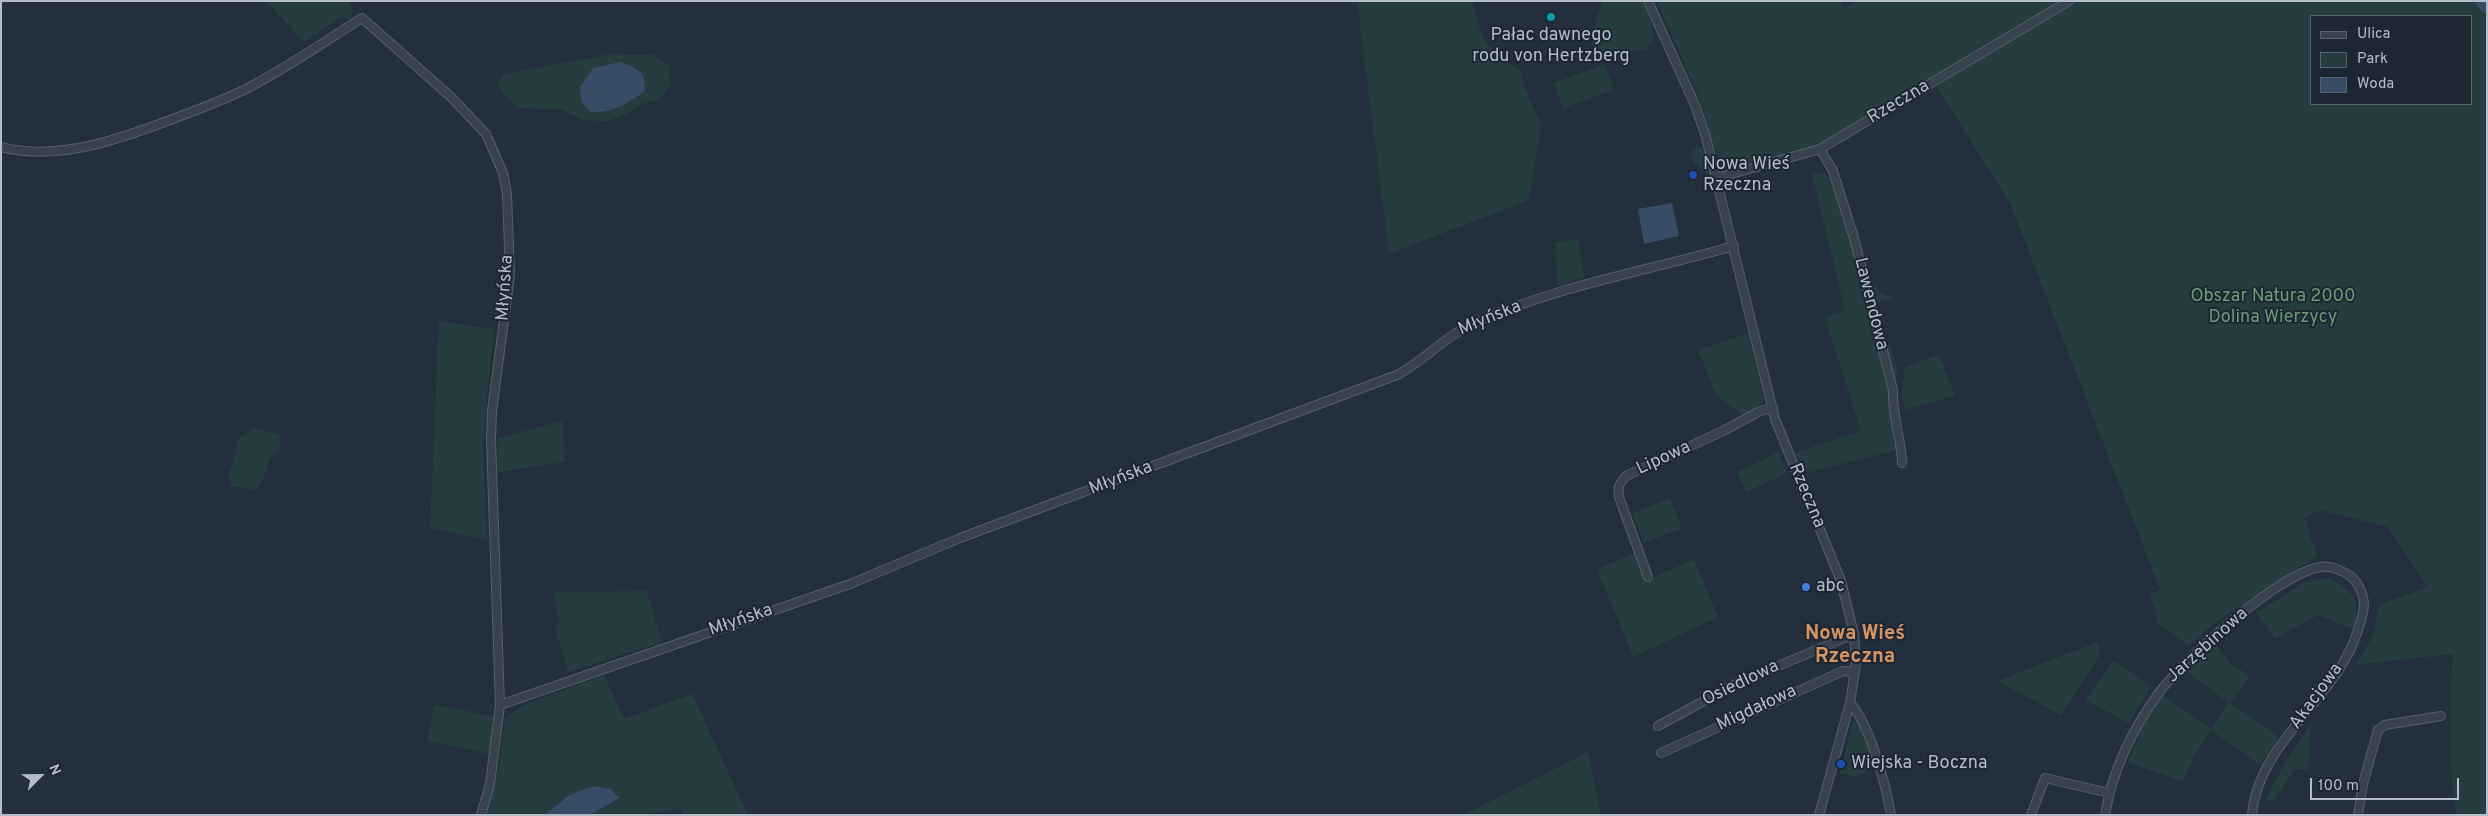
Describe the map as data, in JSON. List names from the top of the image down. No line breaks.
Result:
{"streets":{"street":["Rzeczna","Młyńska","Lawendowa","Lipowa","Jarzębinowa","Osiedlowa","Akacjowa","Migdałowa"]},"crossings":[["Rzeczna","Młyńska"],["Rzeczna","Lawendowa"],["Rzeczna","Lipowa"],["Rzeczna","Osiedlowa"],["Rzeczna","Migdałowa"],["Jarzębinowa","Akacjowa"]],"districts":["Nowa Wieś Rzeczna"],"parks":["Obszar Natura 2000 Dolina Wierzycy"],"places":["Pałac dawnego rodu von Hertzberg","Nowa Wieś Rzeczna","abc","Wiejska - Boczna"],"legend":["Ulica","Park","Woda"],"scale_bar":"100 m","north":"top right"}
